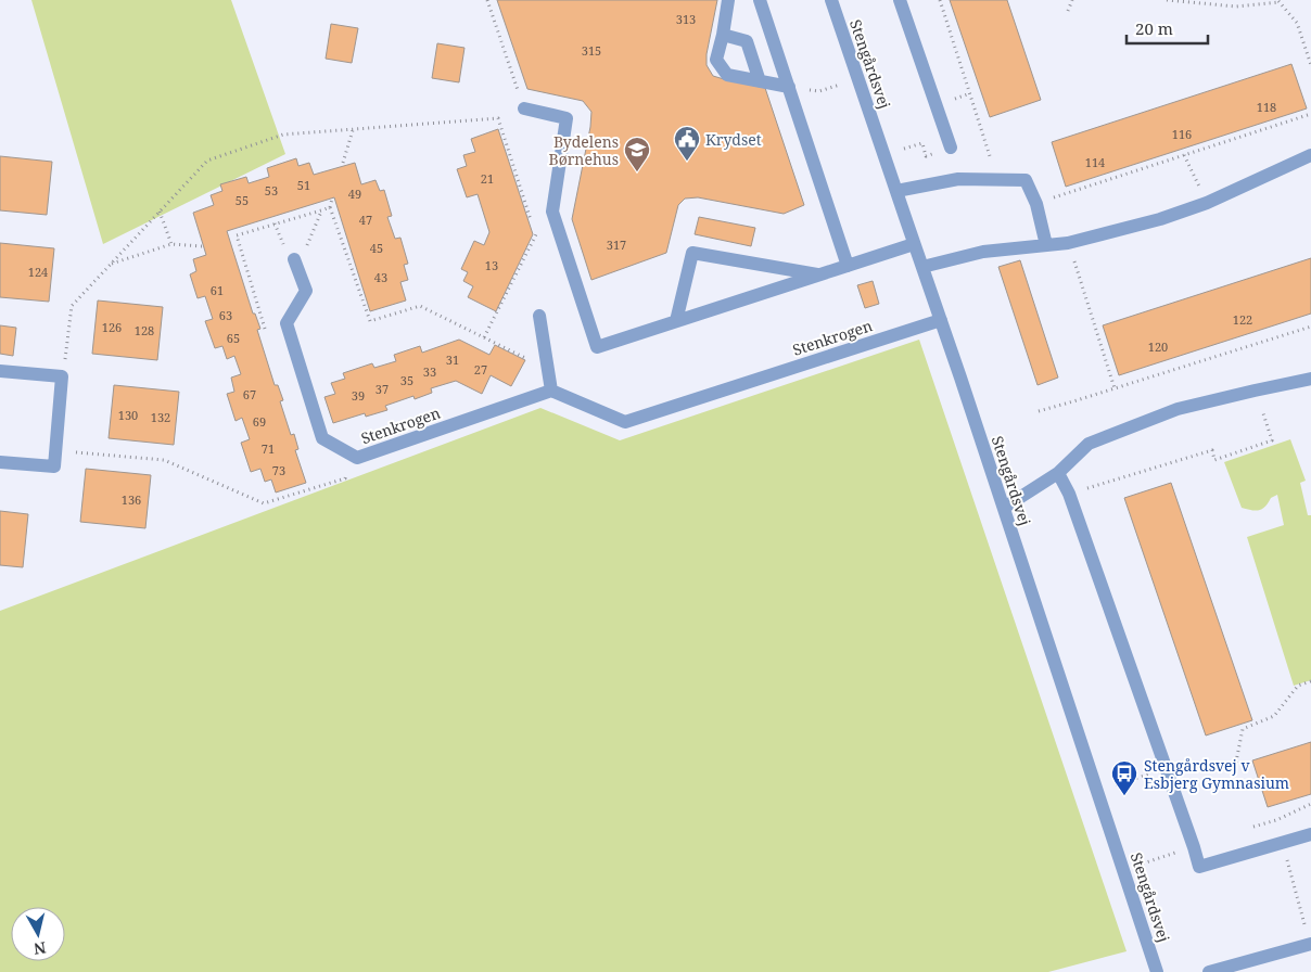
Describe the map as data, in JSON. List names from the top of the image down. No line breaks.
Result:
{"streets":{"street":["Stengårdsvej","Stenkrogen"]},"crossings":[["Stengårdsvej","Stenkrogen"]],"places":{"public building":["Krydset"],"school or university":["Bydelens Børnehus"],"bus stop":["Stengårdsvej v Esbjerg Gymnasium"]},"house_numbers":["313","315","118","116","114","21","51","53","49","55","47","317","45","13","124","43","61","63","122","126","128","65","120","31","27","33","35","37","67","39","130","132","69","71","73","136"],"scale_bar":"20 m","north":"bottom"}
